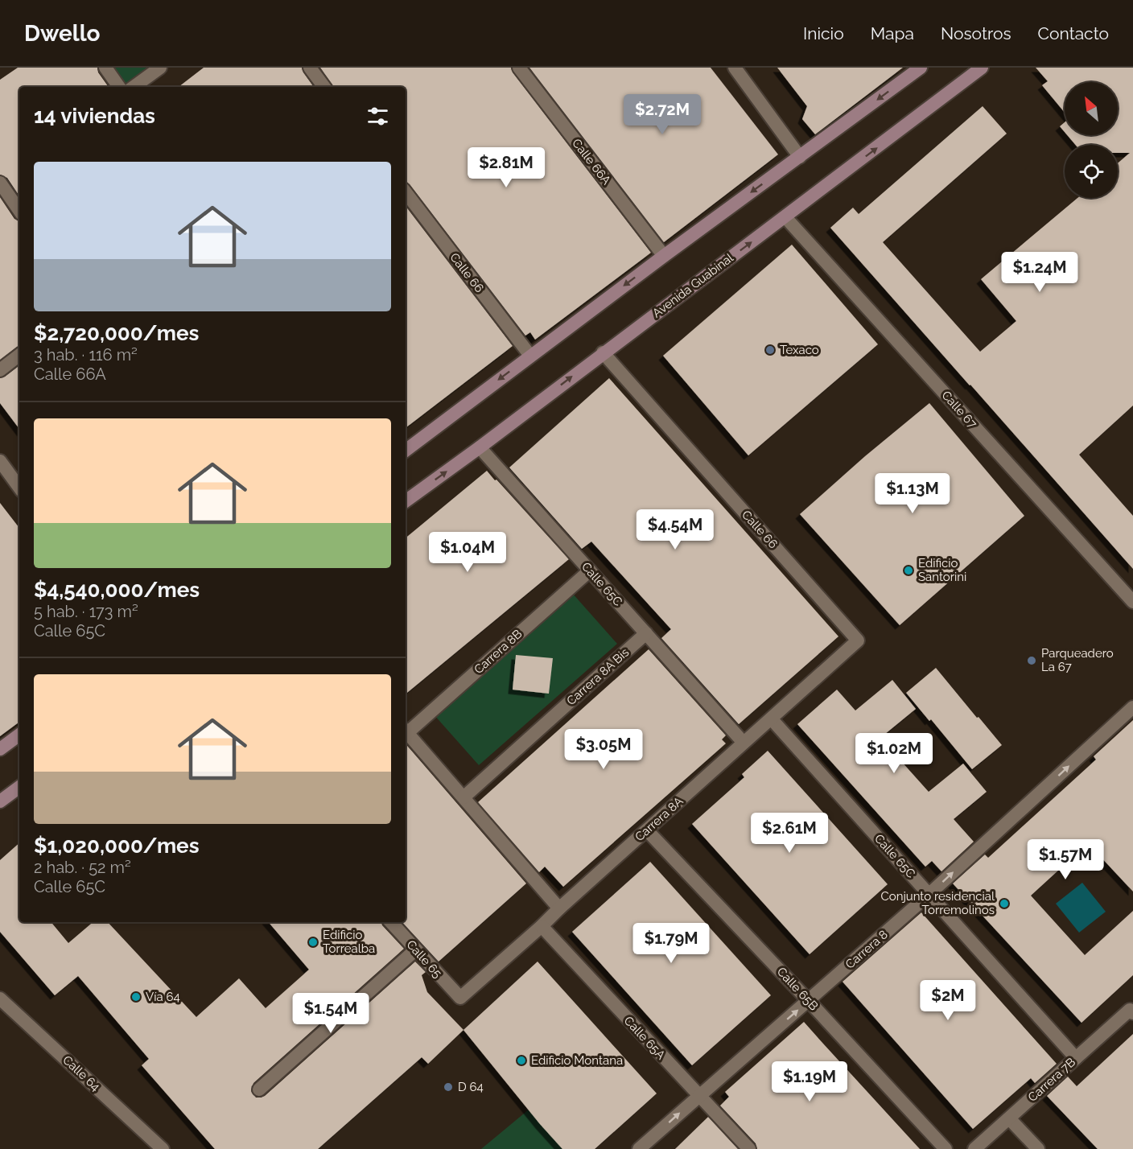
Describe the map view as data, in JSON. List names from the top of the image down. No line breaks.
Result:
{"streets":{"main road":["Avenida Guabinal"],"street":["Calle 66A","Calle 66","Calle 67","Calle 65C","Carrera 8B","Carrera 8A Bis","Carrera 8A","Carrera 8","Calle 65","Calle 65B","Calle 65A","Calle 64","Carrera 7B"]},"crossings":[["Calle 66","Avenida Guabinal"],["Calle 66","Carrera 8A"],["Avenida Guabinal","Calle 67"],["Avenida Guabinal","Calle 65C"],["Calle 65C","Carrera 8B"],["Calle 65C","Carrera 8A Bis"],["Calle 65C","Carrera 8A"],["Calle 65C","Carrera 8"],["Calle 65C","Carrera 7B"],["Carrera 8A","Calle 65"],["Carrera 8A","Calle 65B"],["Carrera 8A","Calle 65A"],["Carrera 8","Calle 65B"],["Carrera 8","Calle 65A"]],"one_way":["Carrera 8"],"places":["Texaco","Edificio Santorini","Parqueadero La 67","Conjunto residencial Torremolinos","Edificio Torrealba","Vía 64","Edificio Montana","D 64"],"north":"top left","page":{"header":"Dwello","nav":["Inicio","Mapa","Nosotros","Contacto"],"heading":"14 viviendas","price":["$2.72M","$2.81M","$1.24M","$1.13M","$4.54M","$1.04M","$3.05M","$1.02M","$2.61M","$1.57M","$1.79M","$2M","$1.54M","$1.19M"],"list":[{"name":"$2,720,000/mes","note":"3 hab. · 116 m² · Calle 66A"},{"name":"$4,540,000/mes","note":"5 hab. · 173 m² · Calle 65C"},{"name":"$1,020,000/mes","note":"2 hab. · 52 m² · Calle 65C"}]}}
